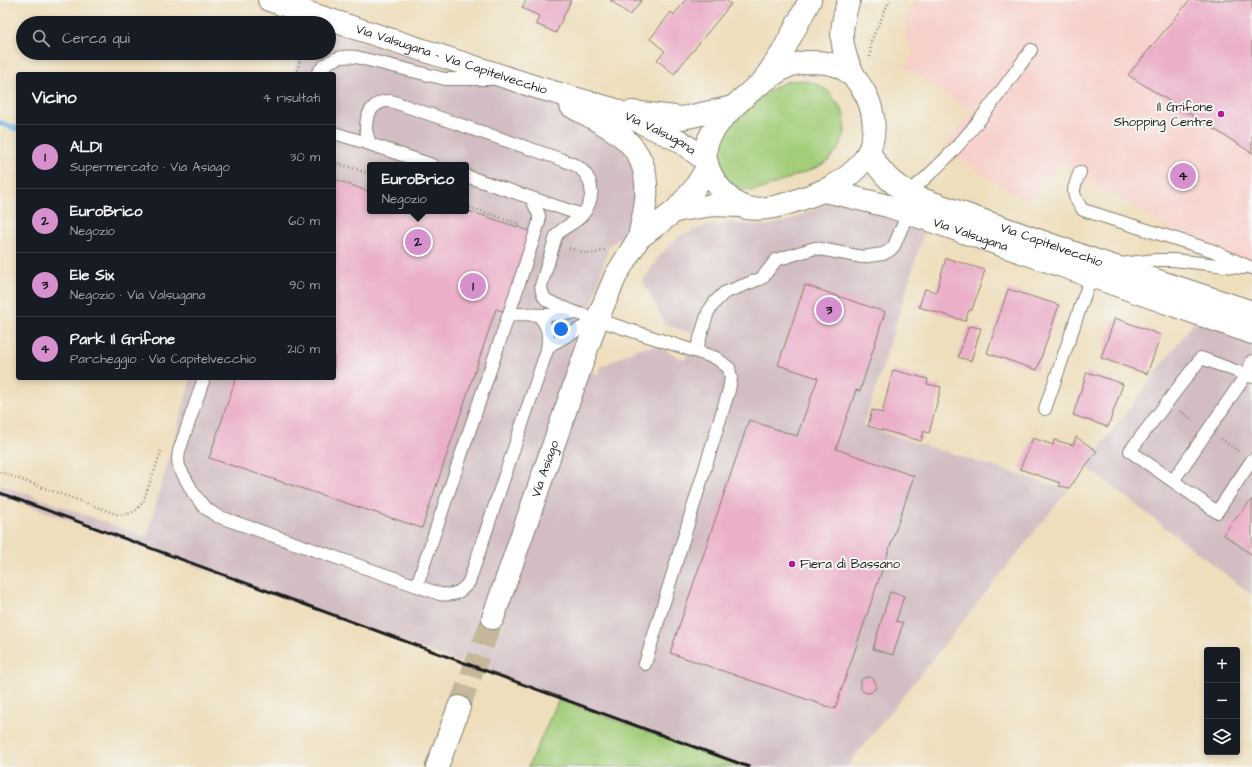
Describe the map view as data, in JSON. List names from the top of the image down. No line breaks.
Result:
{"streets":{"main road":["Via Valsugana - Via Capitelvecchio","Via Valsugana","Via Capitelvecchio","Via Asiago"]},"crossings":[["Via Valsugana - Via Capitelvecchio","Via Valsugana"],["Via Valsugana","Via Capitelvecchio"]],"places":["Il Grifone Shopping Centre","Fiera di Bassano"],"page":{"search":"Cerca qui","heading":["Vicino","4 risultati"],"list":[{"mark":"1","name":"ALDI","note":"Supermercato · Via Asiago","value":"30 m"},{"mark":"2","name":"EuroBrico","note":"Negozio","value":"60 m"},{"mark":"3","name":"Ele Six","note":"Negozio · Via Valsugana","value":"90 m"},{"mark":"4","name":"Park Il Grifone","note":"Parcheggio · Via Capitelvecchio","value":"210 m"}],"pins":["4","2","1","3"],"popup":["EuroBrico","Negozio"],"map_buttons":["+","−"]}}
